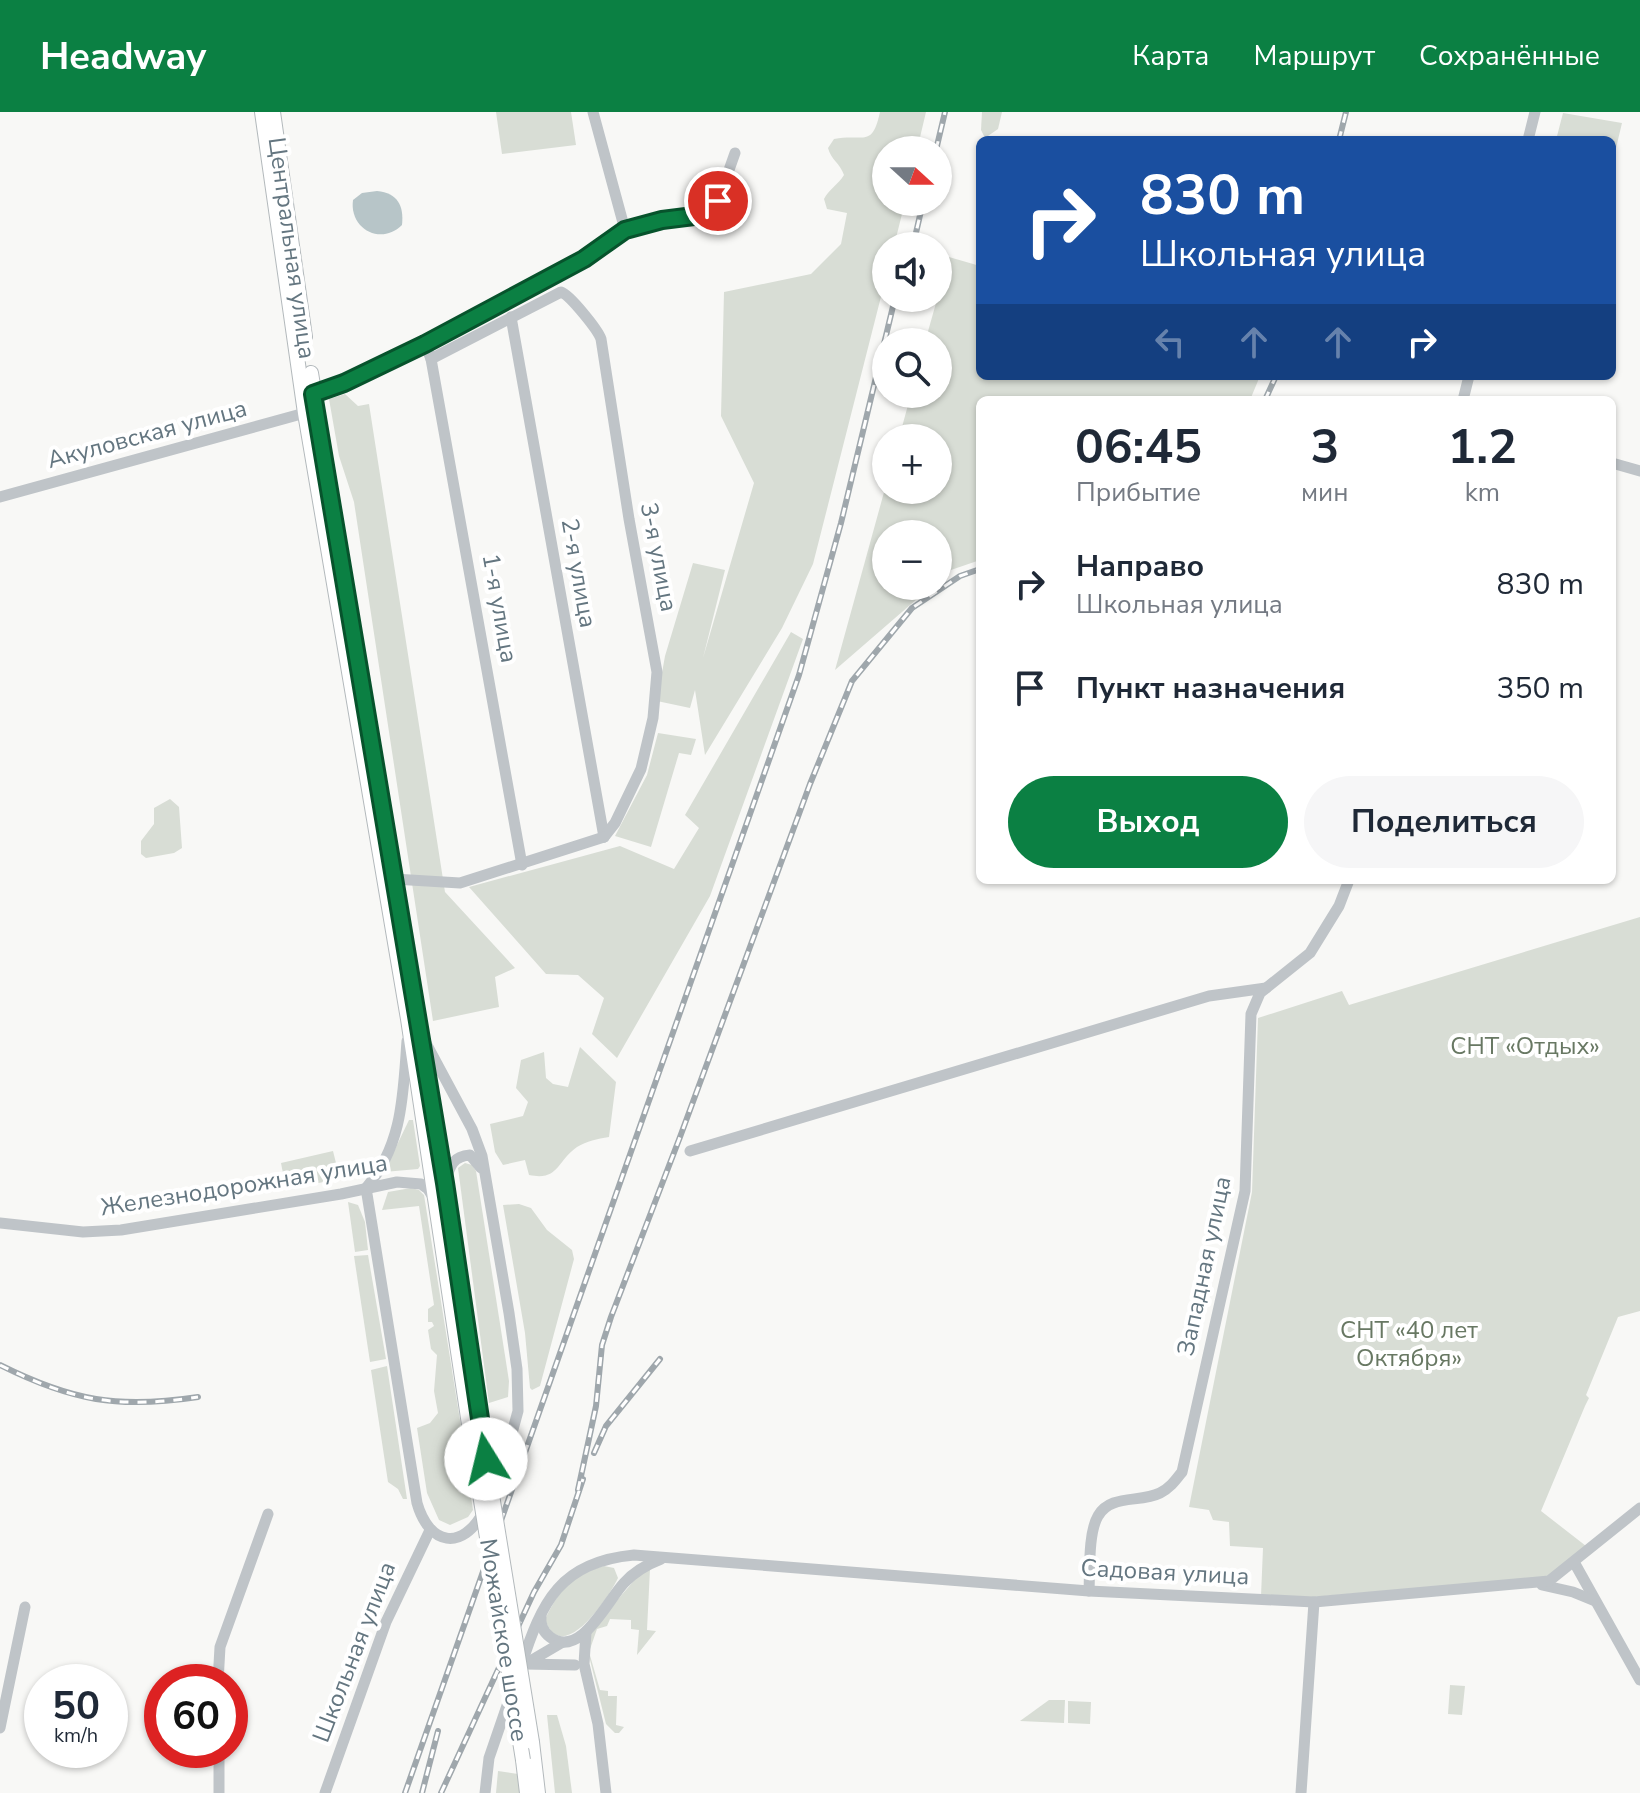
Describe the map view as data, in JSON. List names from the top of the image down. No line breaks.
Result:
{"streets":{"main road":["Центральная улица","Можайское шоссе"],"street":["Акуловская улица","3-я улица","2-я улица","1-я улица","Железнодорожная улица","Западная улица","Садовая улица","Школьная улица"]},"crossings":[["Центральная улица","Можайское шоссе"],["Акуловская улица","Можайское шоссе"],["3-я улица","2-я улица"],["Железнодорожная улица","Можайское шоссе"],["Западная улица","Садовая улица"]],"parks":["СНТ «Отдых»","СНТ «40 лет Октября»"],"north":"right","page":{"header":"Headway","nav":["Карта","Маршрут","Сохранённые"],"map_buttons":["+","−"],"turn":["830 m","Школьная улица"],"eta":["06:45","Прибытие","3","мин","1.2","km"],"list":[{"name":"Направо","note":"Школьная улица","value":"830 m"},{"name":"Пункт назначения","value":"350 m"}],"buttons":["Выход","Поделиться"],"speed":"50 km/h","limit":"60"}}
